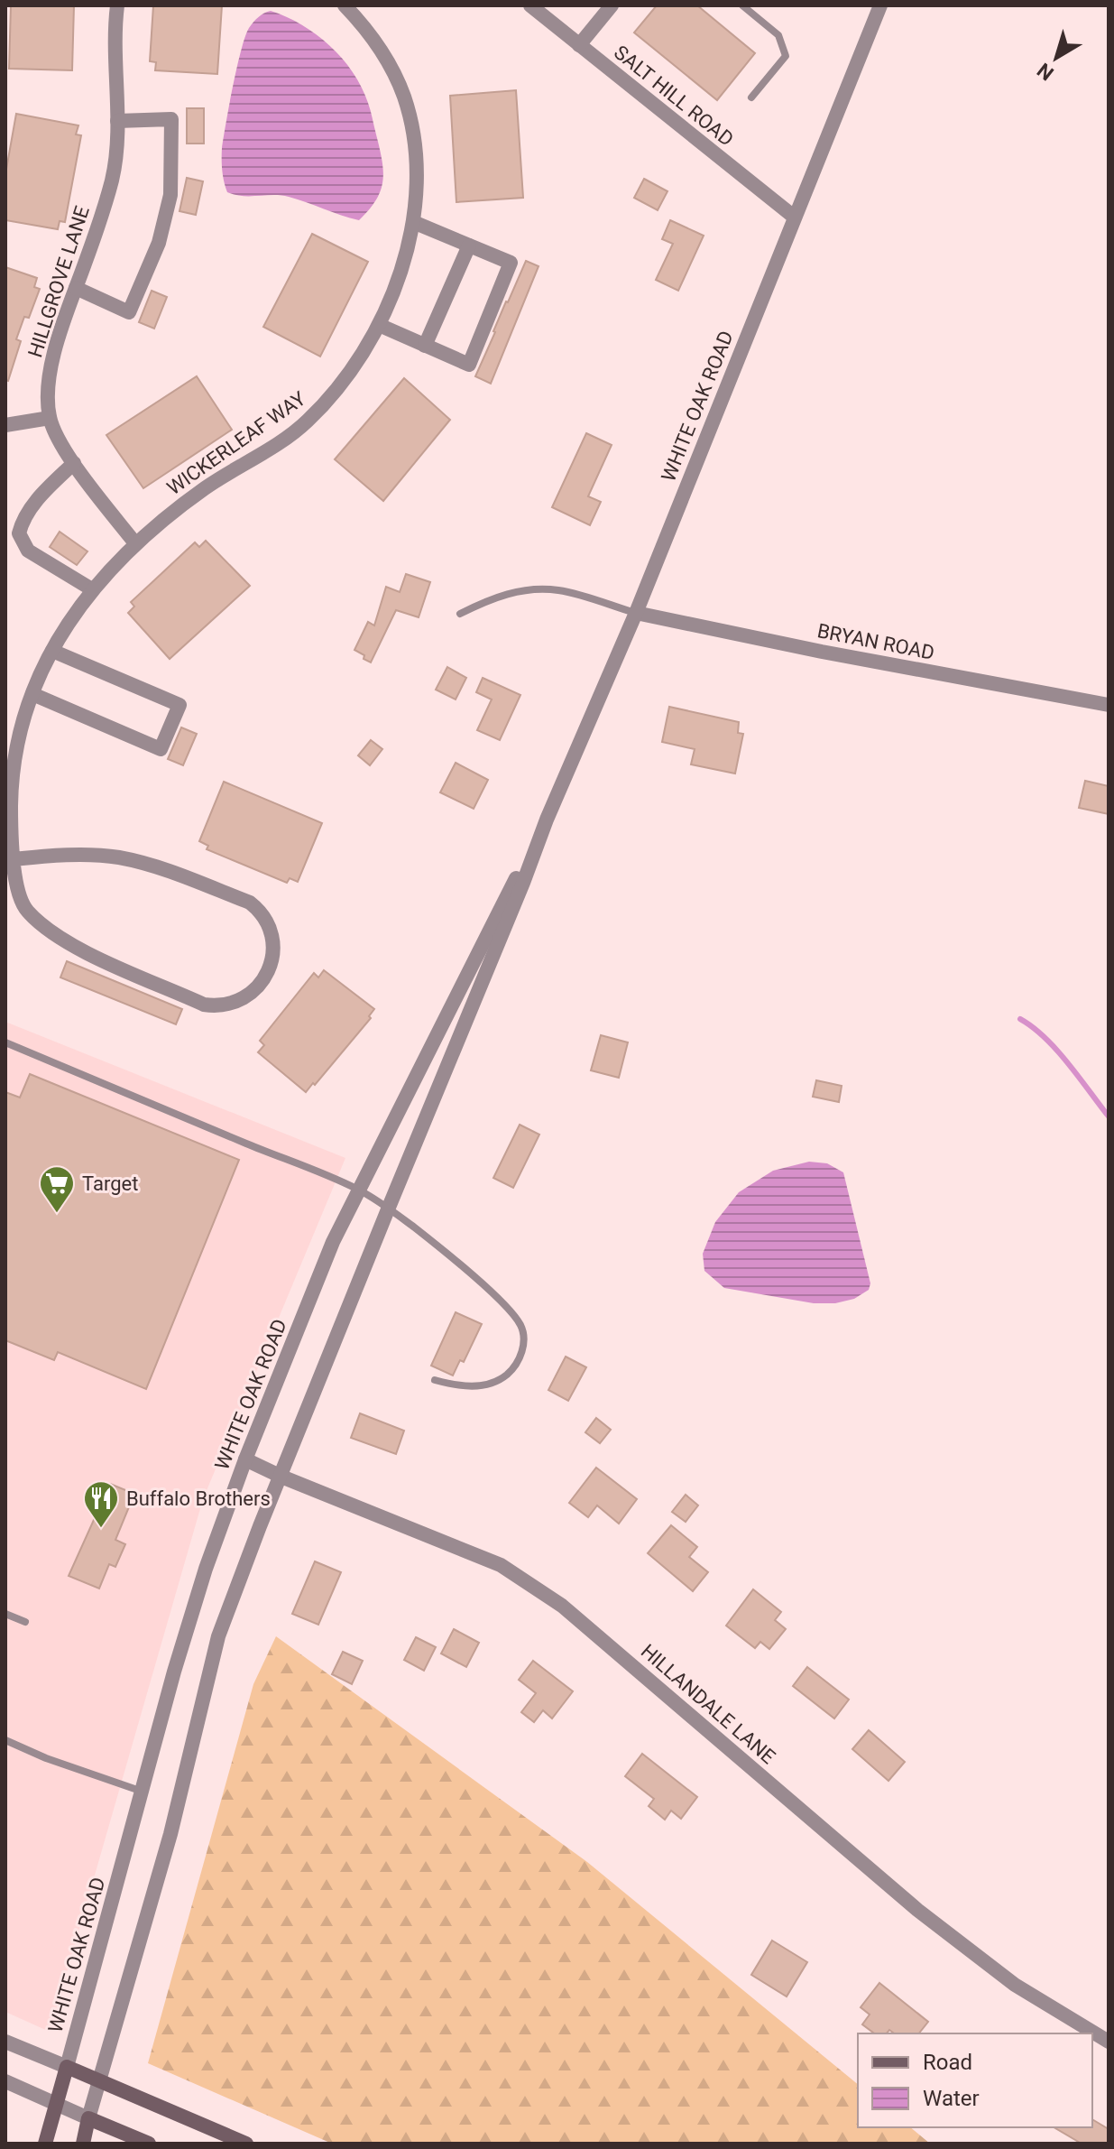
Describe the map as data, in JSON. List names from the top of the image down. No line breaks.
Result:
{"streets":{"main road":["WHITE OAK ROAD"],"street":["SALT HILL ROAD","HILLGROVE LANE","WICKERLEAF WAY","BRYAN ROAD","HILLANDALE LANE"]},"crossings":[["SALT HILL ROAD","WHITE OAK ROAD"],["HILLGROVE LANE","WICKERLEAF WAY"],["WHITE OAK ROAD","BRYAN ROAD"],["WHITE OAK ROAD","HILLANDALE LANE"]],"places":{"supermarket":["Target"],"restaurant":["Buffalo Brothers"]},"legend":["Road","Water"],"north":"bottom left"}
